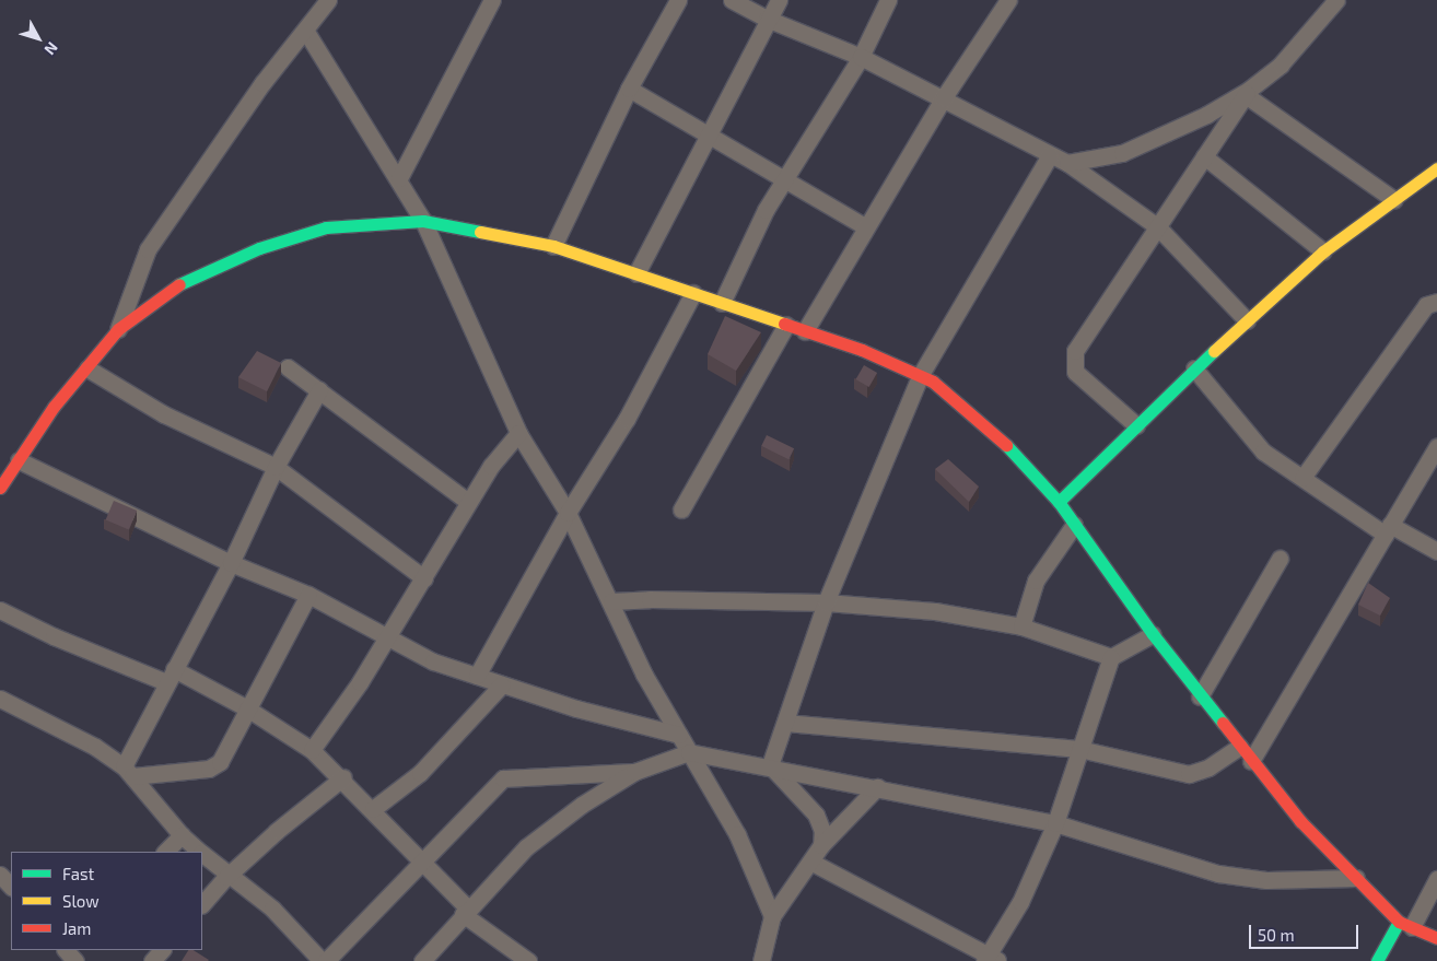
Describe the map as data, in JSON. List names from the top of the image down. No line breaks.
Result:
{"legend":["Fast","Slow","Jam"],"scale_bar":"50 m","north":"bottom right"}
